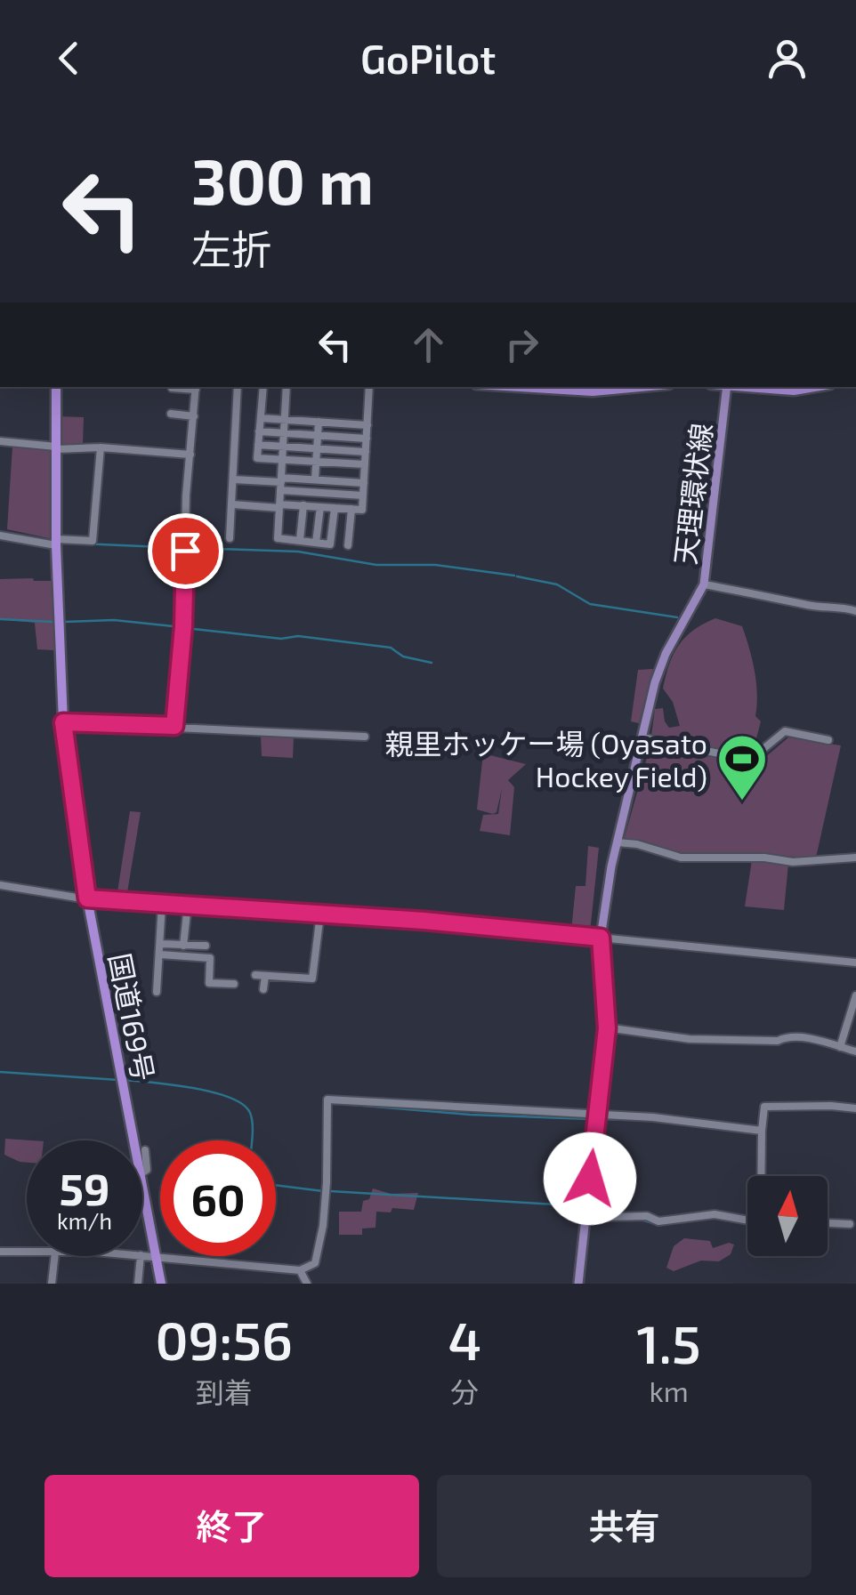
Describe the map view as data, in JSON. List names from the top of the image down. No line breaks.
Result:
{"streets":{"highway":["国道169号"],"main road":["天理環状線"]},"places":{"sports":["親里ホッケー場 (Oyasato Hockey Field)"]},"north":"top","page":{"header":"GoPilot","turn":["300 m","左折"],"speed":"59 km/h","limit":"60","eta":["09:56","到着","4","分","1.5","km"],"buttons":["終了","共有"]}}
